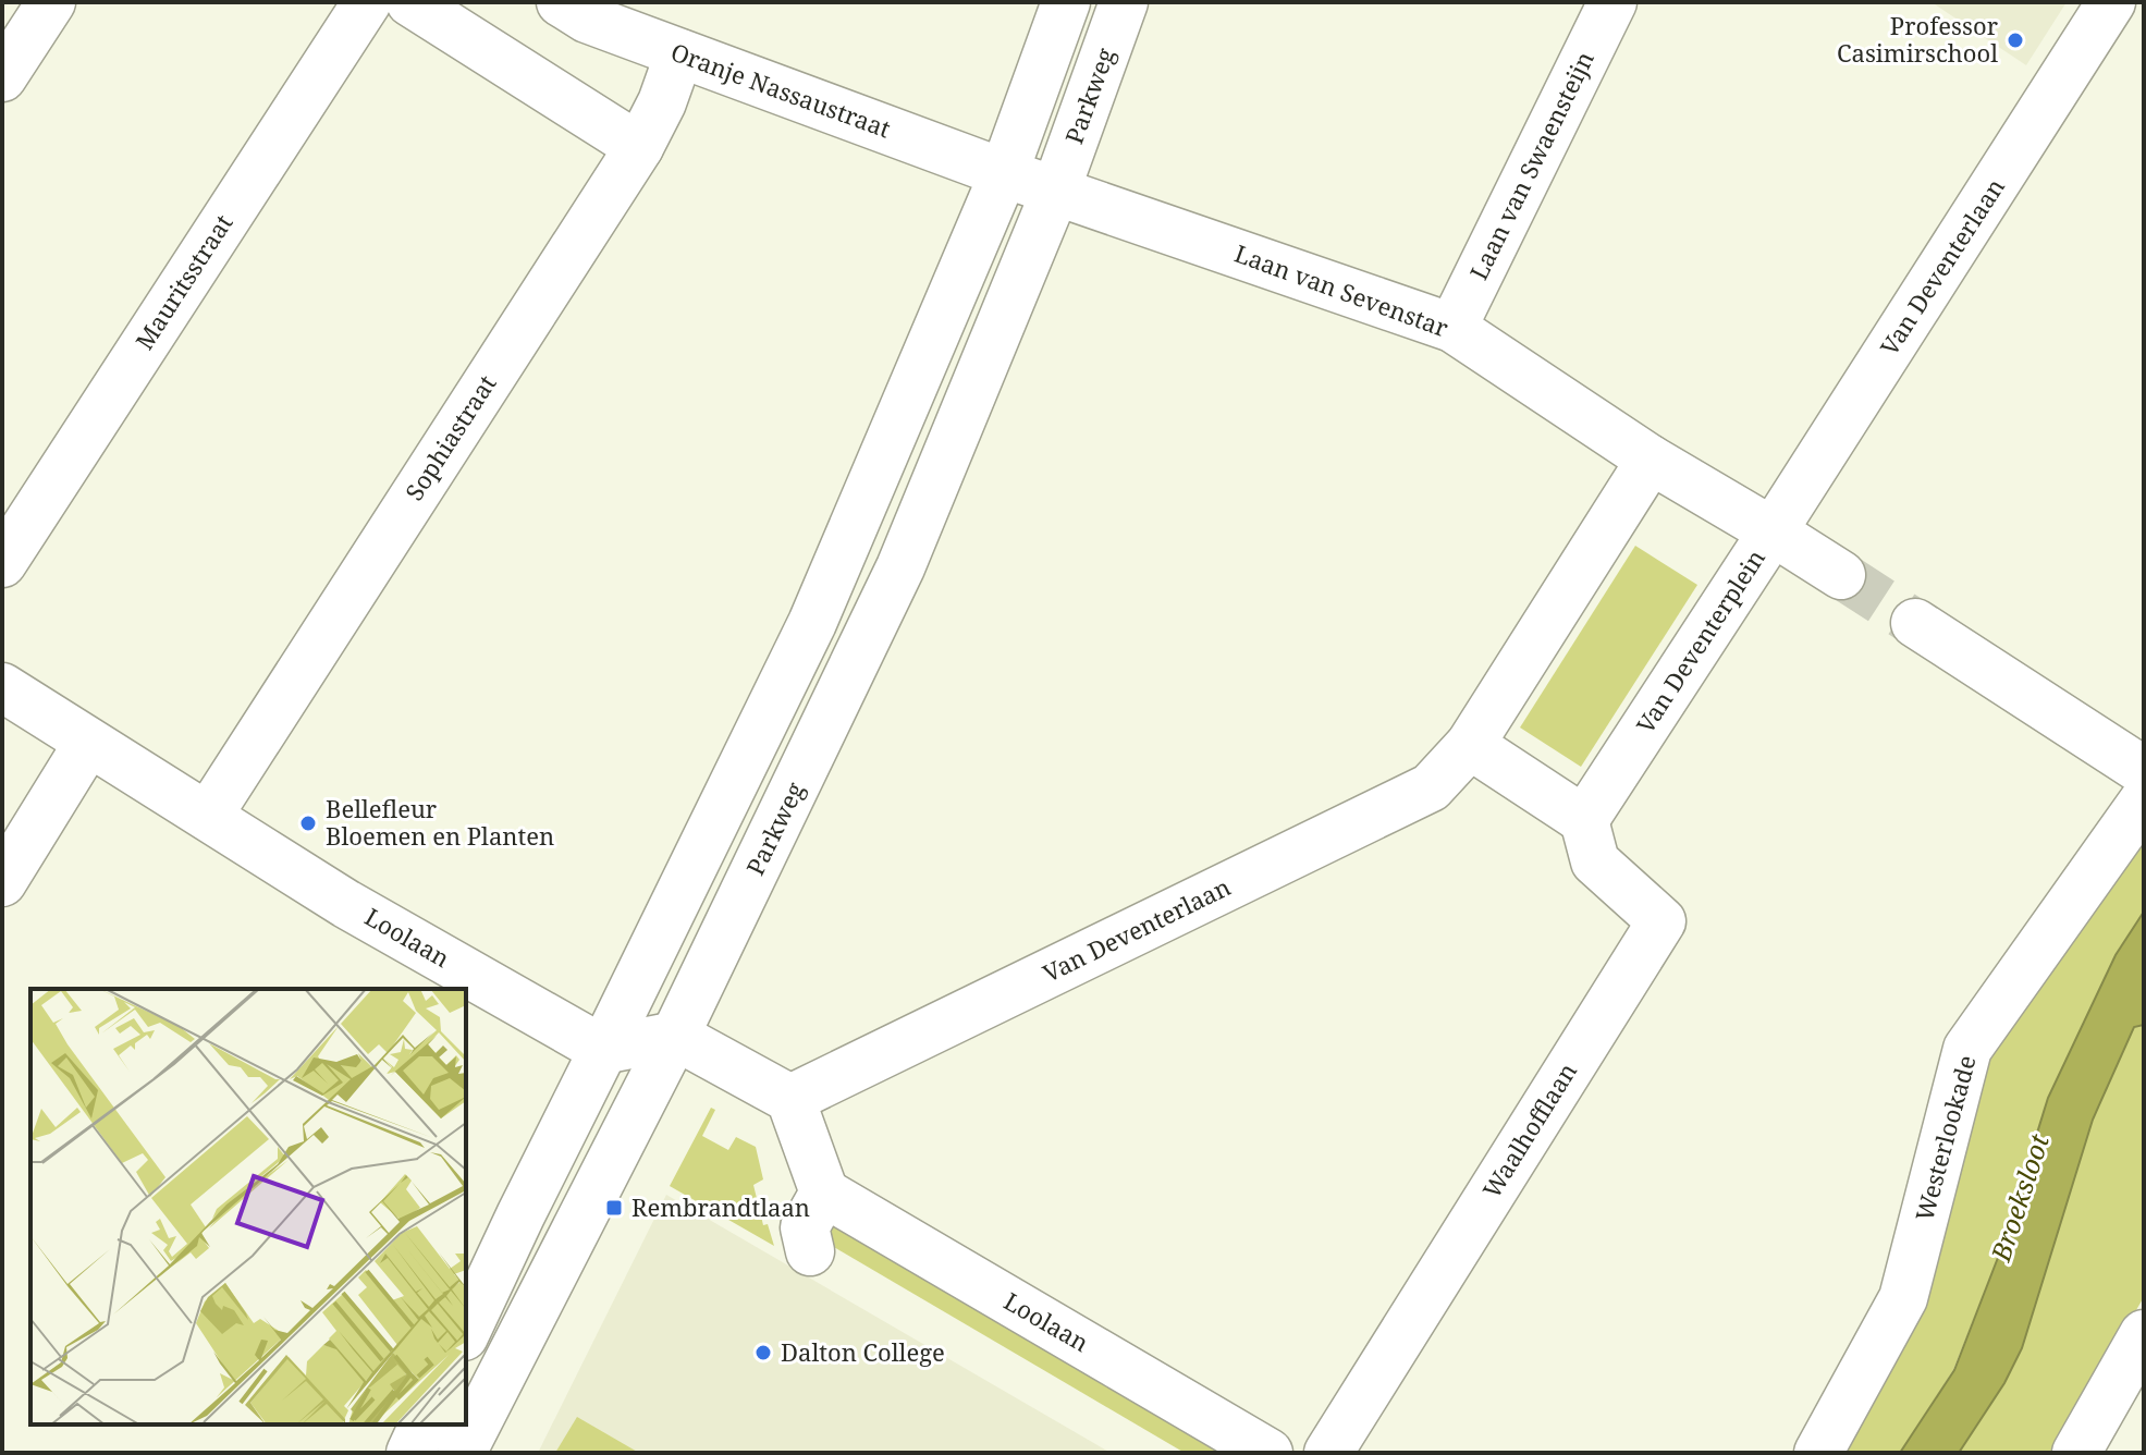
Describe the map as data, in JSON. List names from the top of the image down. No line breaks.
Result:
{"streets":{"street":["Oranje Nassaustraat","Parkweg","Laan van Swaensteijn","Van Deventerlaan","Mauritsstraat","Laan van Sevenstar","Sophiastraat","Van Deventerplein","Loolaan","Waalhofflaan","Westerlookade"]},"crossings":[["Oranje Nassaustraat","Sophiastraat"],["Parkweg","Laan van Sevenstar"],["Laan van Swaensteijn","Laan van Sevenstar"],["Van Deventerlaan","Van Deventerplein"],["Laan van Sevenstar","Van Deventerplein"],["Sophiastraat","Loolaan"],["Van Deventerplein","Waalhofflaan"]],"water":["Broeksloot"],"places":{"other":["Professor Casimirschool","Bellefleur Bloemen en Planten","Dalton College"],"transit":["Rembrandtlaan"]}}
